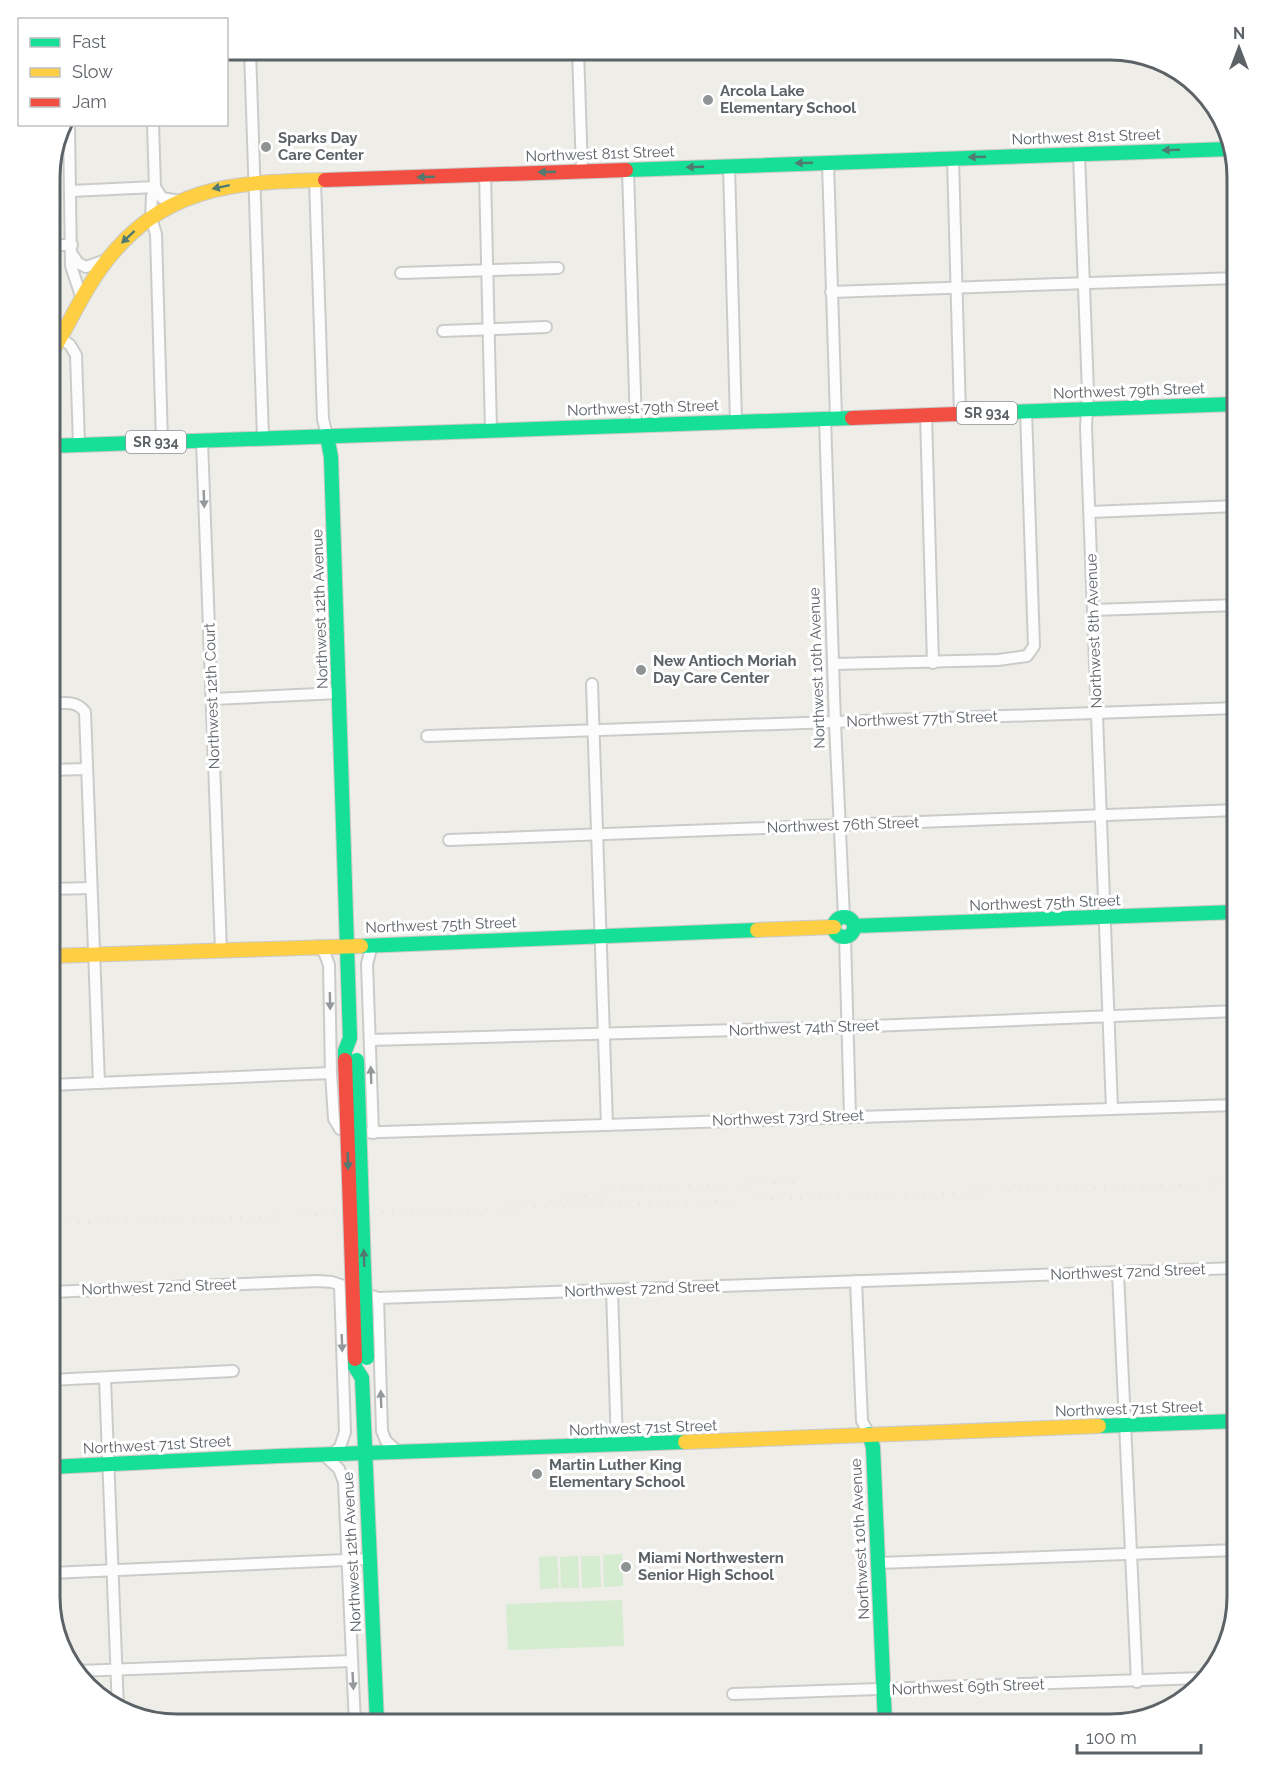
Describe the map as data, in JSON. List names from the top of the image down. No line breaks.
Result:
{"streets":{"main road":["Northwest 81st Street","Northwest 79th Street","SR 934","Northwest 12th Avenue","Northwest 10th Avenue","Northwest 75th Street","Northwest 71st Street"],"street":["Northwest 8th Avenue","Northwest 12th Court","Northwest 77th Street","Northwest 76th Street","Northwest 74th Street","Northwest 73rd Street","Northwest 72nd Street","Northwest 69th Street"]},"crossings":[["Northwest 81st Street","Northwest 12th Avenue"],["Northwest 81st Street","Northwest 8th Avenue"],["Northwest 81st Street","Northwest 10th Avenue"],["Northwest 79th Street","Northwest 12th Avenue"],["Northwest 79th Street","Northwest 8th Avenue"],["Northwest 79th Street","Northwest 10th Avenue"],["Northwest 79th Street","Northwest 12th Court"],["Northwest 12th Avenue","Northwest 75th Street"],["Northwest 12th Avenue","Northwest 72nd Street"],["Northwest 12th Avenue","Northwest 71st Street"],["Northwest 8th Avenue","Northwest 77th Street"],["Northwest 8th Avenue","Northwest 76th Street"],["Northwest 8th Avenue","Northwest 75th Street"],["Northwest 8th Avenue","Northwest 74th Street"],["Northwest 8th Avenue","Northwest 73rd Street"],["Northwest 10th Avenue","Northwest 77th Street"],["Northwest 10th Avenue","Northwest 76th Street"],["Northwest 10th Avenue","Northwest 75th Street"],["Northwest 10th Avenue","Northwest 74th Street"],["Northwest 10th Avenue","Northwest 73rd Street"],["Northwest 10th Avenue","Northwest 72nd Street"],["Northwest 10th Avenue","Northwest 71st Street"],["Northwest 10th Avenue","Northwest 69th Street"],["Northwest 12th Court","Northwest 75th Street"]],"one_way":["Northwest 81st Street","Northwest 12th Court"],"places":["Arcola Lake Elementary School","Sparks Day Care Center","New Antioch Moriah Day Care Center","Martin Luther King Elementary School","Miami Northwestern Senior High School"],"legend":["Fast","Slow","Jam"],"scale_bar":"100 m","north":"top"}
